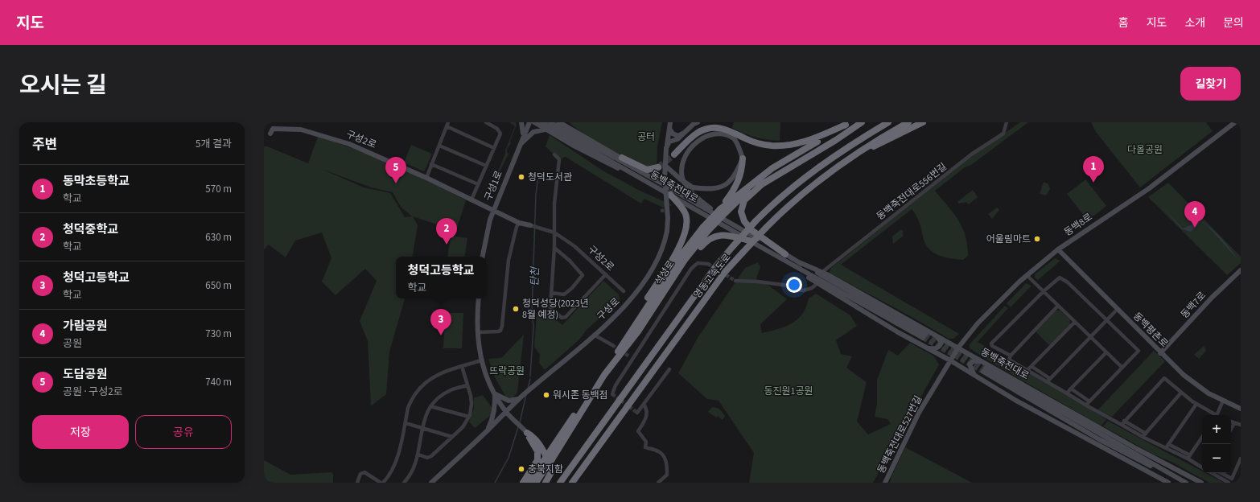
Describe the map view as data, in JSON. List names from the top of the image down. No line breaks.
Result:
{"streets":{"highway":["석성로","영동고속도로"],"main road":["구성2로","구성1로","동백죽전대로","동백8로","동백7로","구성로","동백평촌로","동백죽전대로527번길"],"street":["동백죽전대로556번길"]},"crossings":[["구성2로","구성1로"],["동백죽전대로","동백죽전대로556번길"],["동백죽전대로","동백8로"],["동백죽전대로","동백죽전대로527번길"],["동백8로","동백평촌로"],["동백8로","동백죽전대로527번길"],["동백7로","동백평촌로"]],"water":["탄천"],"parks":["공터","다올공원","뜨락공원","동진원1공원"],"places":["청덕도서관","어울림마트","청덕성당(2023년 8월 예정)","워시존 동백점","충북지함"],"page":{"header":"지도","nav":["홈","지도","소개","문의"],"title":"오시는 길","buttons":["길찾기",["저장","공유"]],"heading":["주변","5개 결과"],"pins":["1","5","4","2","3"],"list":[{"mark":"1","name":"동막초등학교","note":"학교","value":"570 m"},{"mark":"2","name":"청덕중학교","note":"학교","value":"630 m"},{"mark":"3","name":"청덕고등학교","note":"학교","value":"650 m"},{"mark":"4","name":"가람공원","note":"공원","value":"730 m"},{"mark":"5","name":"도담공원","note":"공원 · 구성2로","value":"740 m"}],"popup":["청덕고등학교","학교"],"map_buttons":["+","−"]}}
